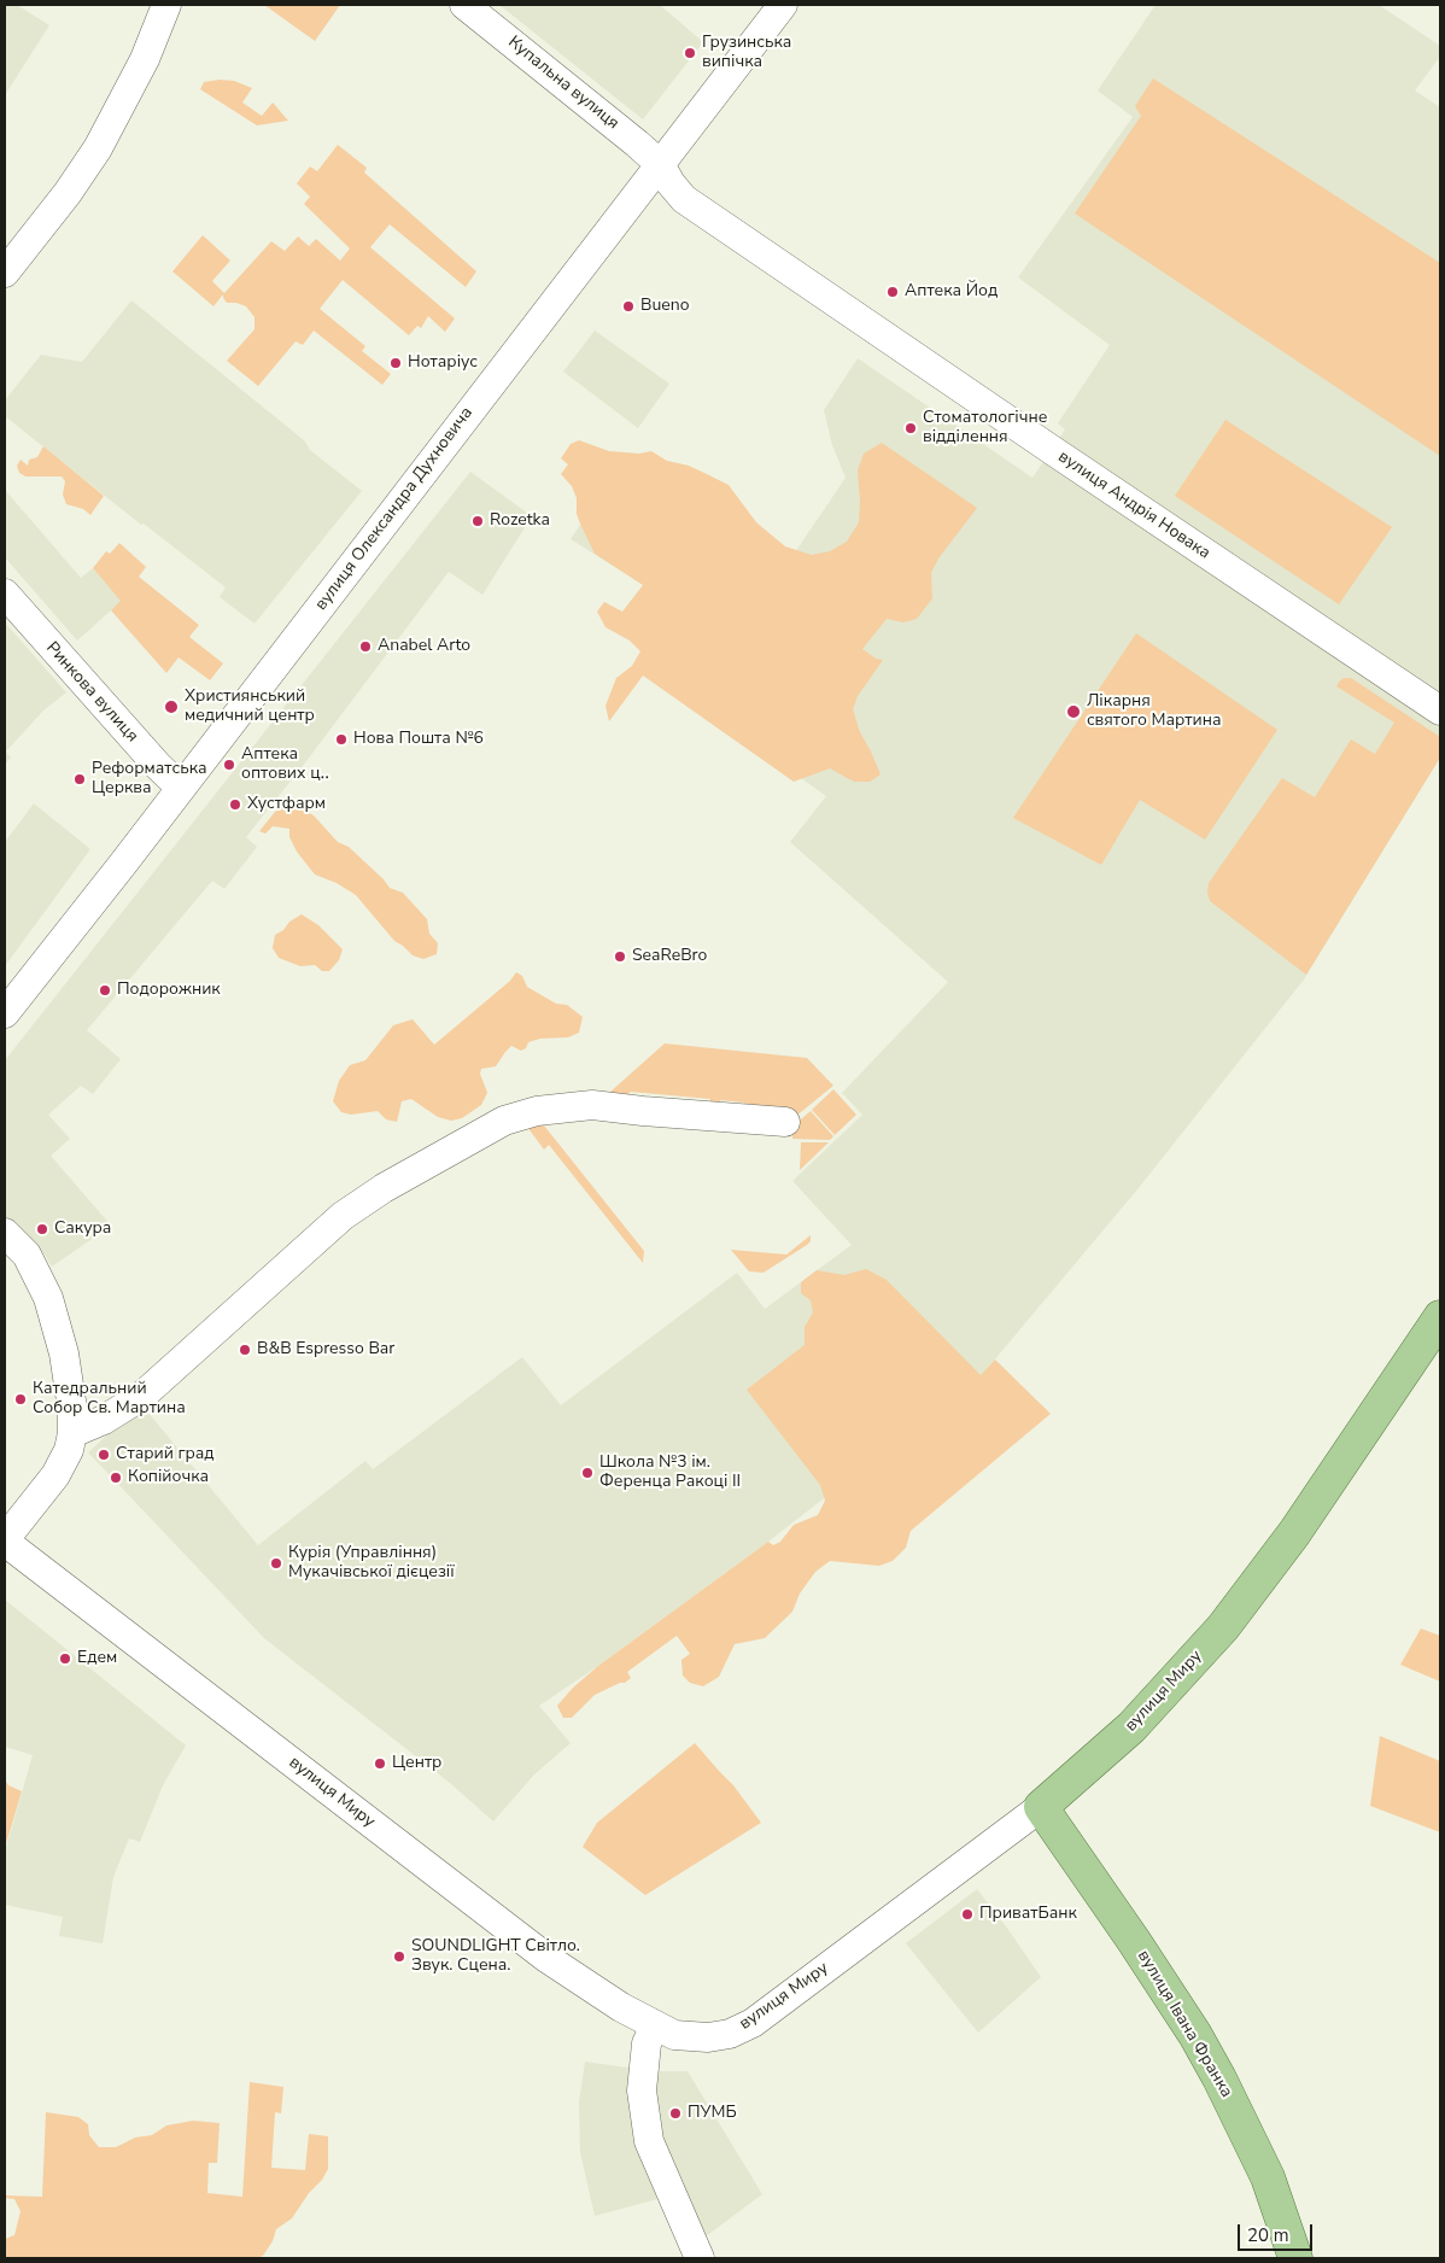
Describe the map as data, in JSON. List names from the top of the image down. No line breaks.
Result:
{"streets":{"main road":["вулиця Миру","вулиця Івана Франка"],"street":["Купальна вулиця","вулиця Андрія Новака","вулиця Олександра Духновича","Ринкова вулиця"]},"crossings":[["Купальна вулиця","вулиця Андрія Новака"],["Купальна вулиця","вулиця Олександра Духновича"],["вулиця Андрія Новака","вулиця Олександра Духновича"],["вулиця Олександра Духновича","Ринкова вулиця"],["вулиця Миру","вулиця Івана Франка"]],"places":["Грузинська випічка","Аптека Йод","Bueno","Нотаріус","Стоматологічне відділення","Rozetka","Anabel Arto","Християнський медичний центр","Лікарня святого Мартина","Нова Пошта №6","Аптека оптових ц‥","Реформатська Церква","Хустфарм","SeaReBro","Подорожник","Сакура","B&B Espresso Bar","Катедральний Собор Св. Мартина","Старий град","Школа №3 ім. Ференца Ракоці II","Копійочка","Курія (Управління) Мукачівської дієцезії","Едем","Центр","ПриватБанк","SOUNDLIGHT Світло. Звук. Сцена.","ПУМБ"],"scale_bar":"20 m"}
